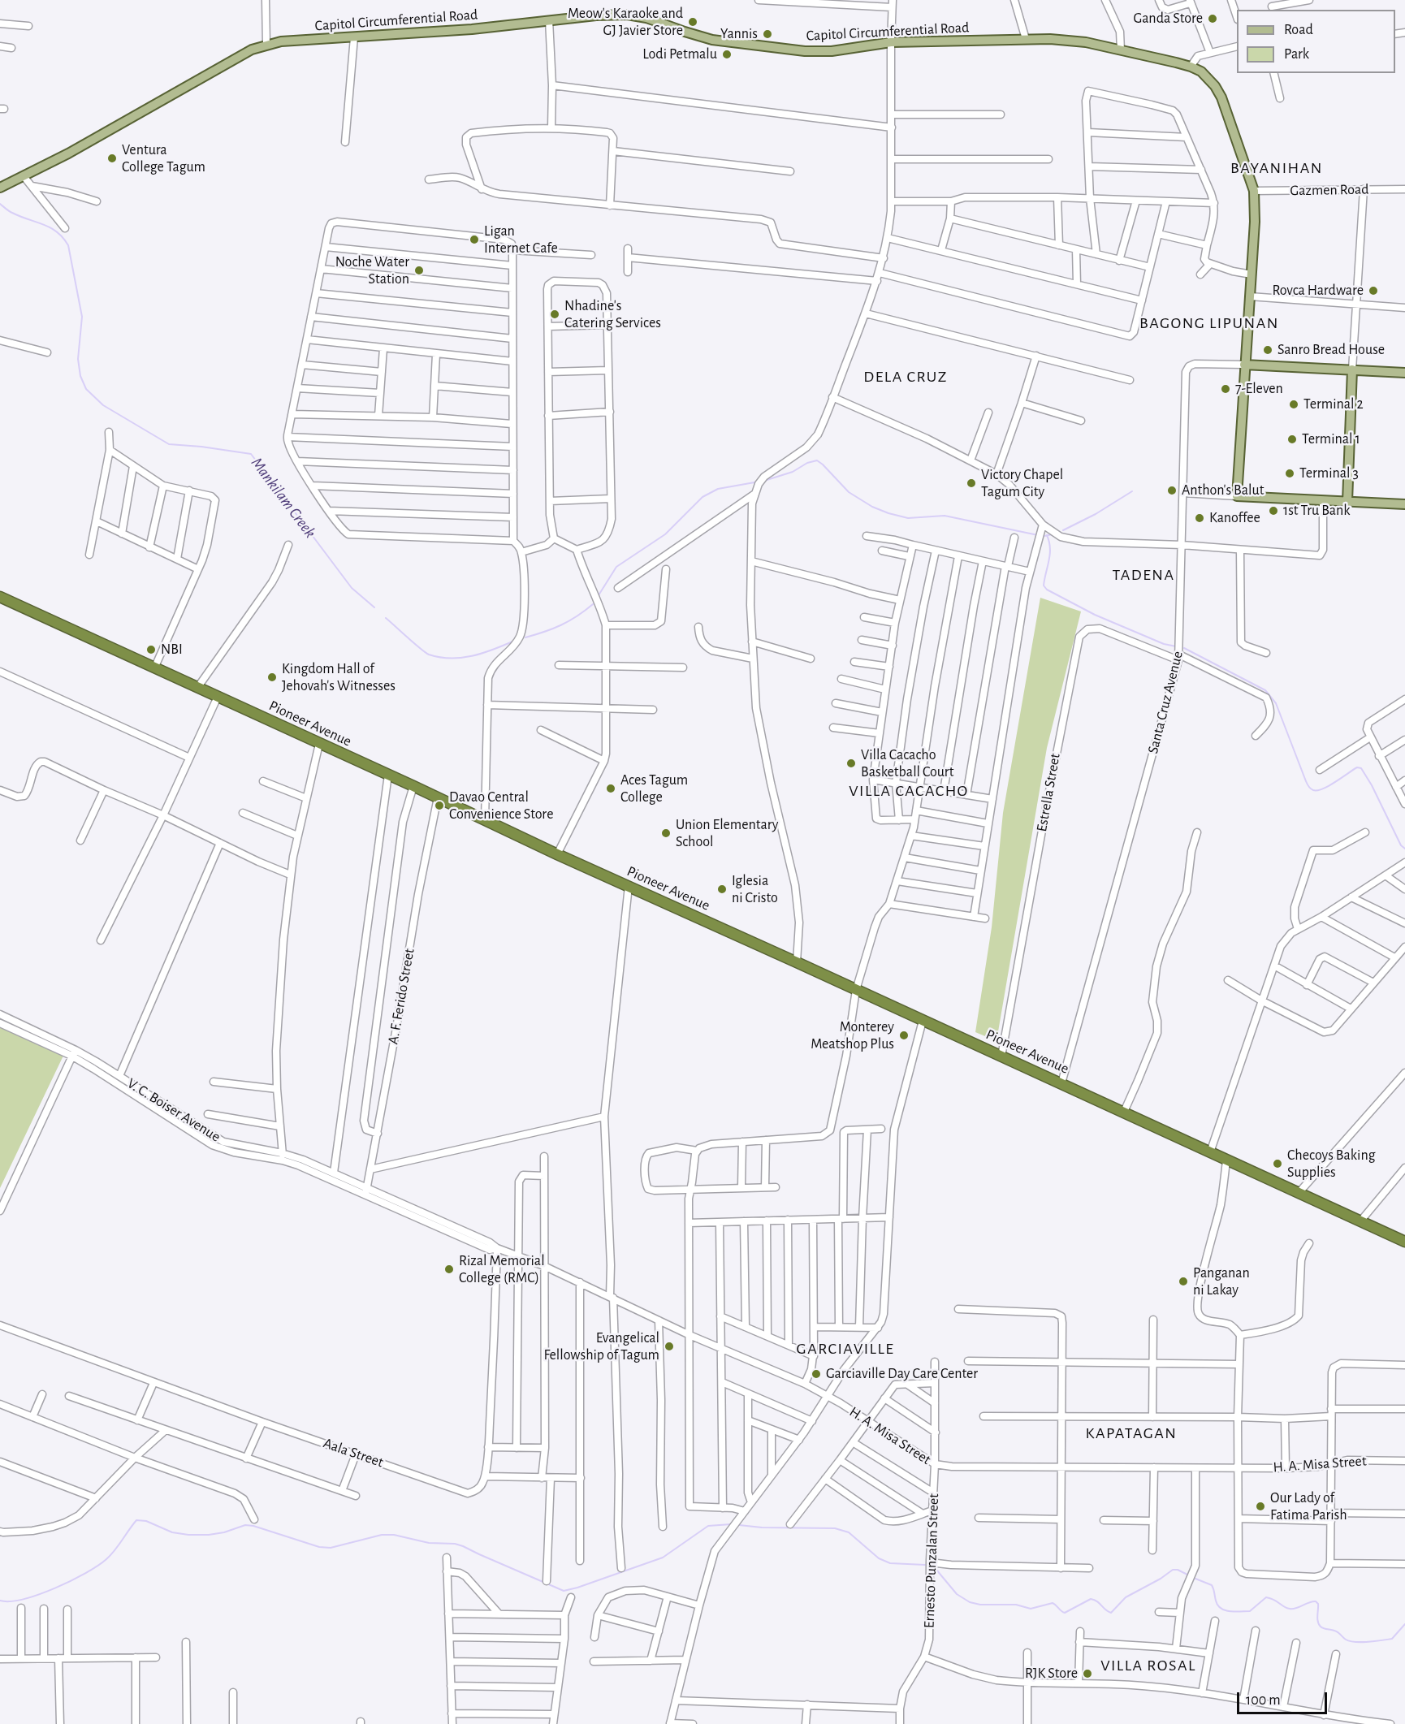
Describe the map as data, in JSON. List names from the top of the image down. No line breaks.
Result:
{"streets":{"highway":["Pioneer Avenue"],"main road":["Capitol Circumferential Road"],"street":["Gazmen Road","Santa Cruz Avenue","Estrella Street","A. F. Ferido Street","V. C. Boiser Avenue","H. A. Misa Street","Aala Street","Ernesto Punzalan Street"]},"crossings":[["Capitol Circumferential Road","Gazmen Road"],["Capitol Circumferential Road","Santa Cruz Avenue"],["Santa Cruz Avenue","Pioneer Avenue"],["Santa Cruz Avenue","Estrella Street"],["Pioneer Avenue","Estrella Street"],["Pioneer Avenue","A. F. Ferido Street"],["A. F. Ferido Street","V. C. Boiser Avenue"],["V. C. Boiser Avenue","H. A. Misa Street"],["H. A. Misa Street","Ernesto Punzalan Street"]],"districts":["BAYANIHAN","BAGONG LIPUNAN","DELA CRUZ","TADENA","VILLA CACACHO","GARCIAVILLE","KAPATAGAN","VILLA ROSAL"],"water":["Mankilam Creek"],"places":["Ganda Store","Meow's Karaoke and GJ Javier Store","Yannis","Lodi Petmalu","Ventura College Tagum","Ligan Internet Cafe","Noche Water Station","Rovca Hardware","Nhadine's Catering Services","Sanro Bread House","7-Eleven","Terminal 2","Terminal 1","Terminal 3","Victory Chapel Tagum City","Anthon's Balut","1st Tru Bank","Kanoffee","NBI","Kingdom Hall of Jehovah's Witnesses","Villa Cacacho Basketball Court","Aces Tagum College","Davao Central Convenience Store","Union Elementary School","Iglesia ni Cristo","Monterey Meatshop Plus","Checoys Baking Supplies","Rizal Memorial College (RMC)","Panganan ni Lakay","Evangelical Fellowship of Tagum","Garciaville Day Care Center","Our Lady of Fatima Parish","RJK Store"],"legend":["Road","Park"],"scale_bar":"100 m"}
